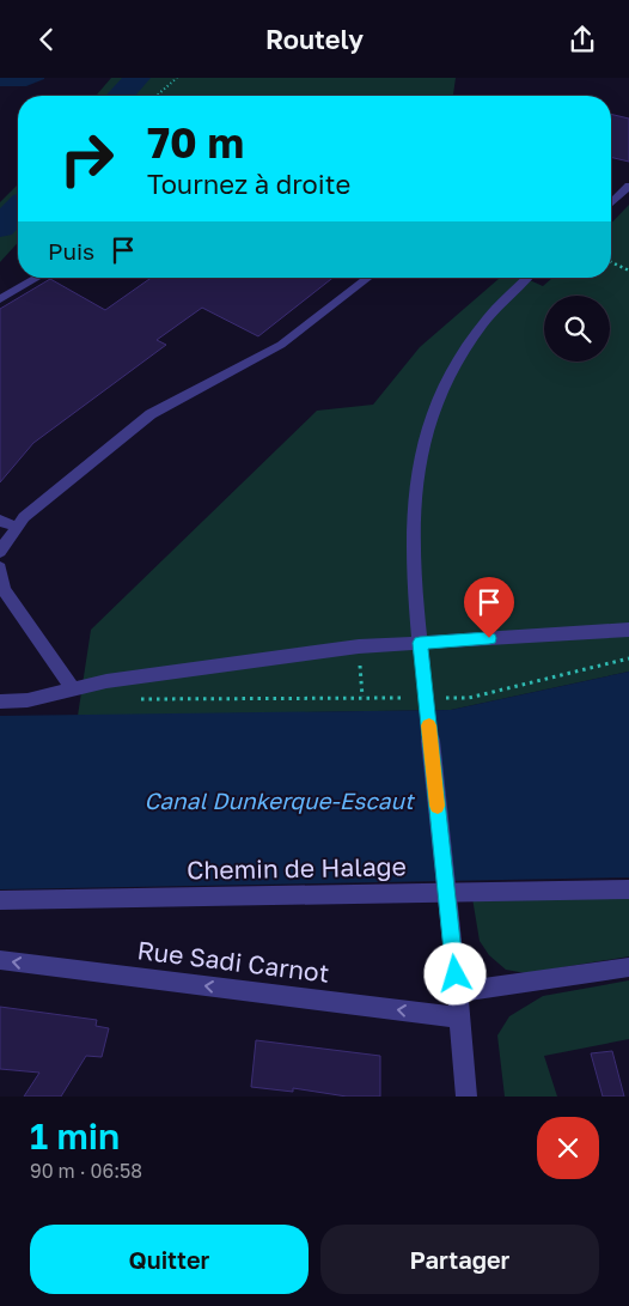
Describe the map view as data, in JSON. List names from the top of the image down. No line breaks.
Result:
{"streets":{"street":["Chemin de Halage","Rue Sadi Carnot"]},"one_way":["Rue Sadi Carnot"],"water":["Canal Dunkerque-Escaut"],"page":{"header":"Routely","turn":["70 m","Tournez à droite"],"then":"Puis","heading":["1 min","90 m · 06:58"],"buttons":["Quitter","Partager"]}}
